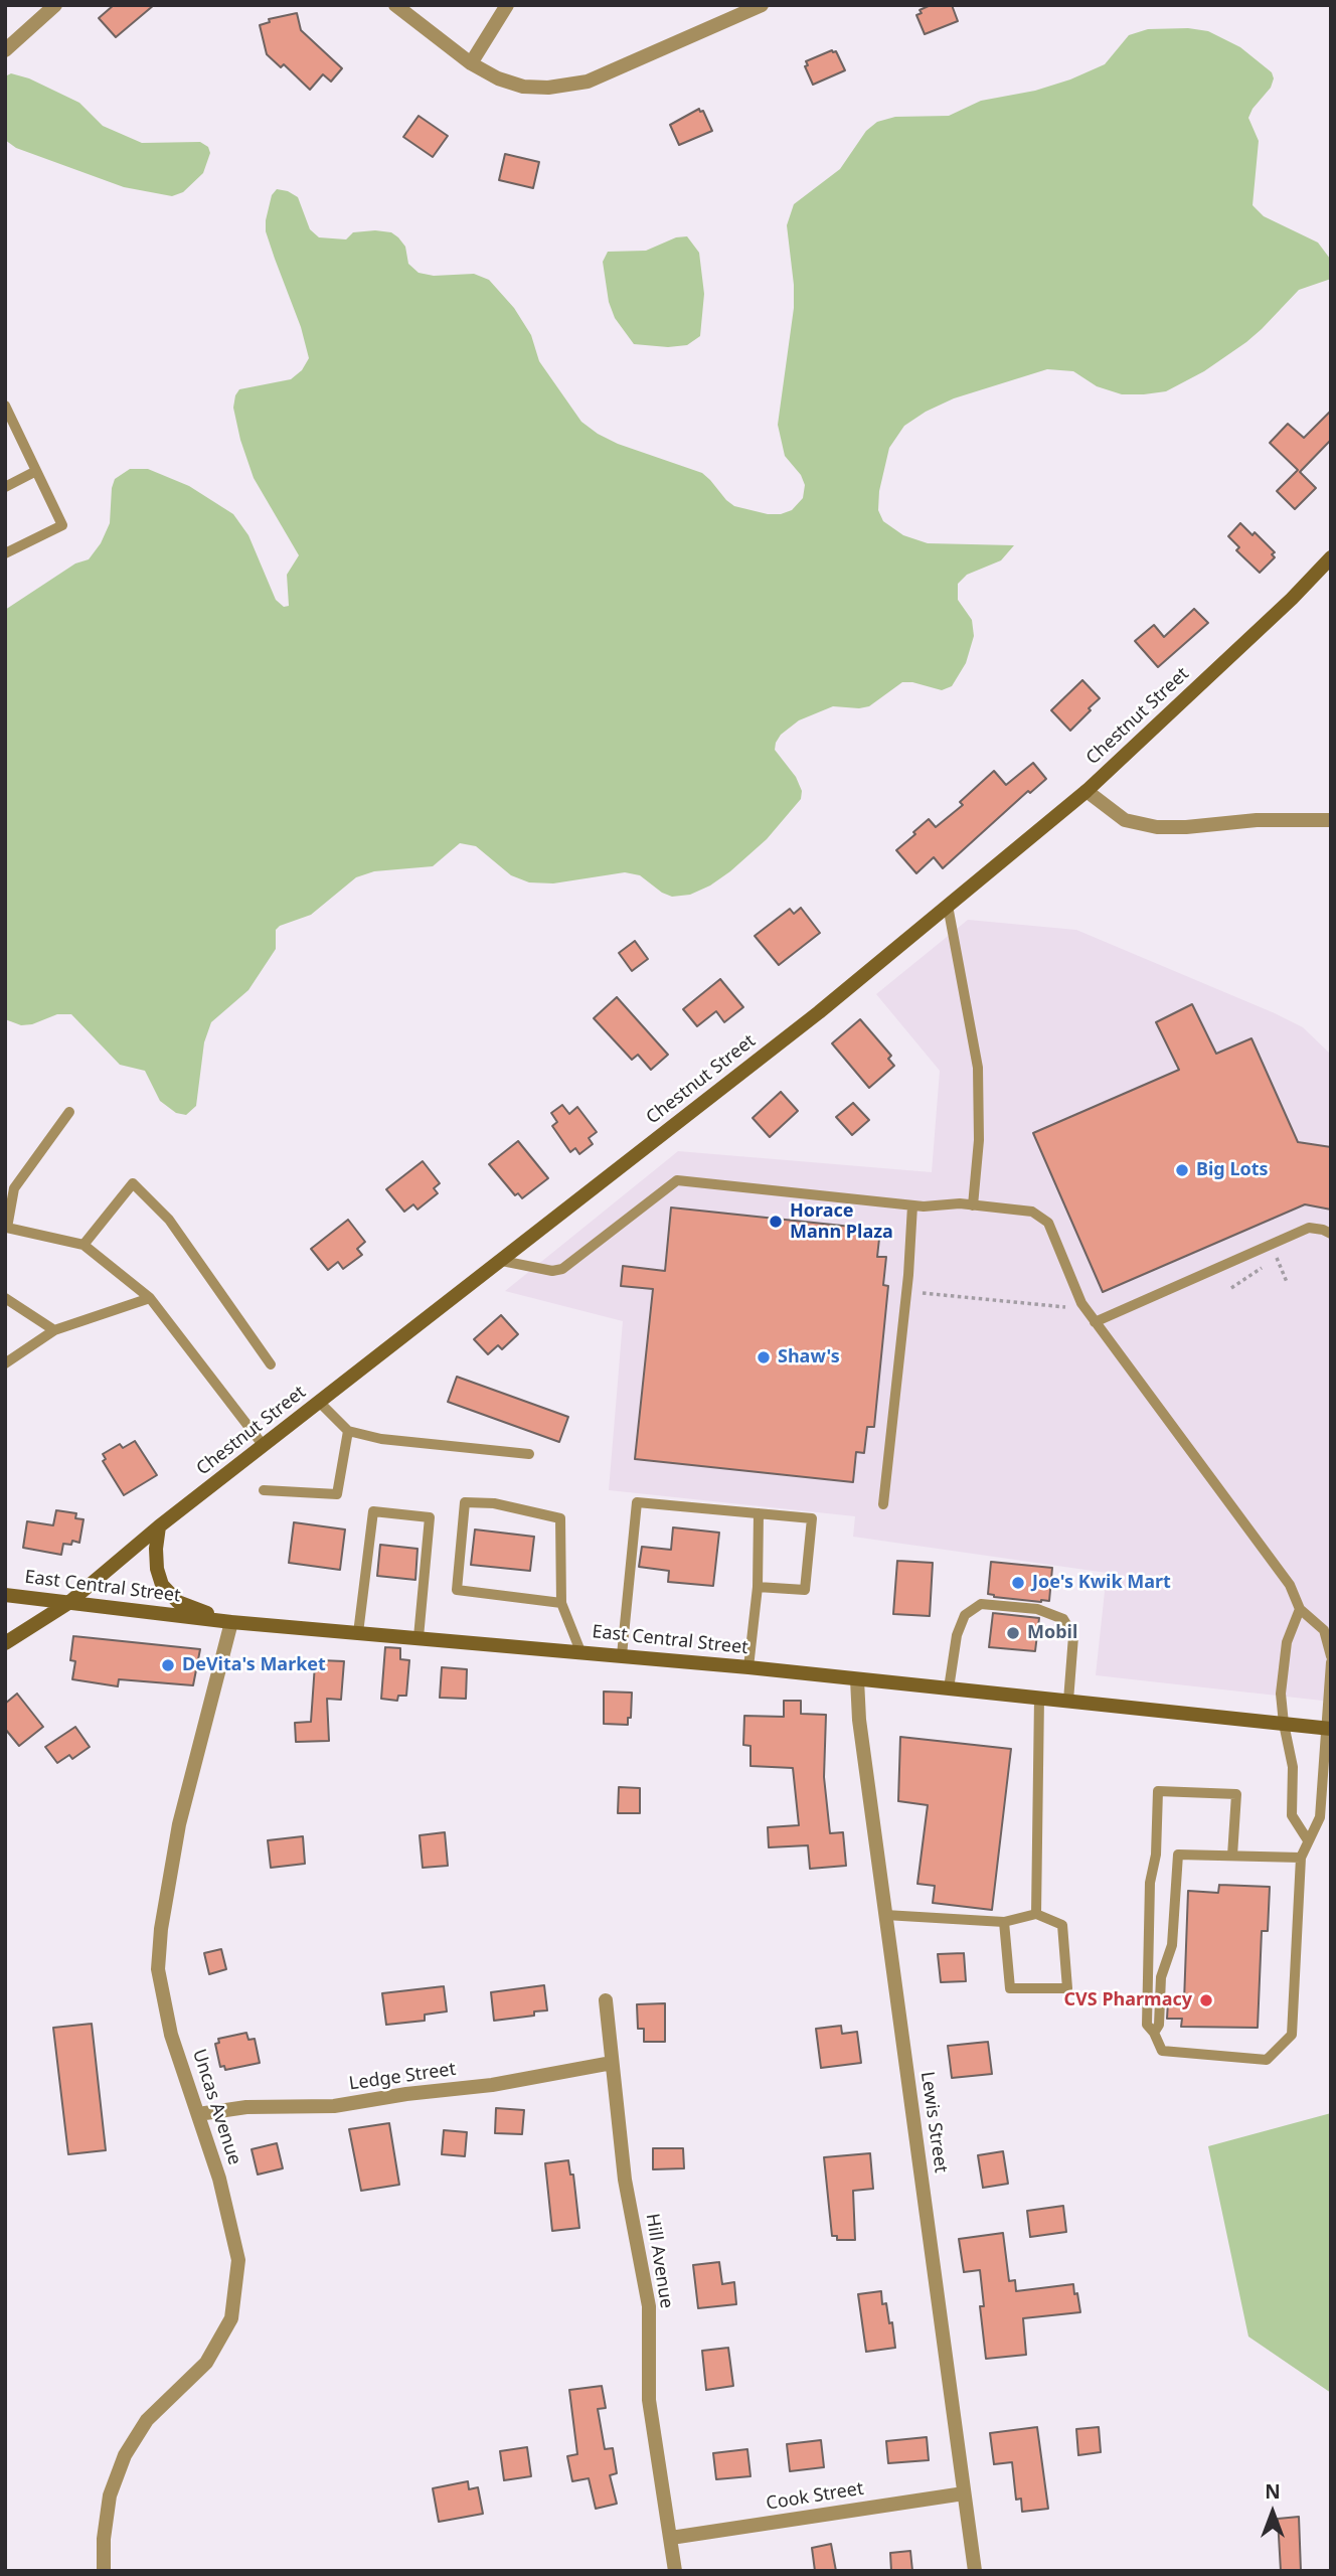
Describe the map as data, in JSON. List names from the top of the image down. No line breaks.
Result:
{"streets":{"main road":["Chestnut Street","East Central Street"],"street":["Ledge Street","Uncas Avenue","Lewis Street","Hill Avenue","Cook Street"]},"crossings":[["Chestnut Street","East Central Street"],["East Central Street","Uncas Avenue"],["East Central Street","Lewis Street"],["Ledge Street","Uncas Avenue"],["Ledge Street","Hill Avenue"],["Lewis Street","Cook Street"],["Hill Avenue","Cook Street"]],"places":["Big Lots","Horace Mann Plaza","Shaw's","Joe's Kwik Mart","Mobil","DeVita's Market","CVS Pharmacy"],"north":"top"}
